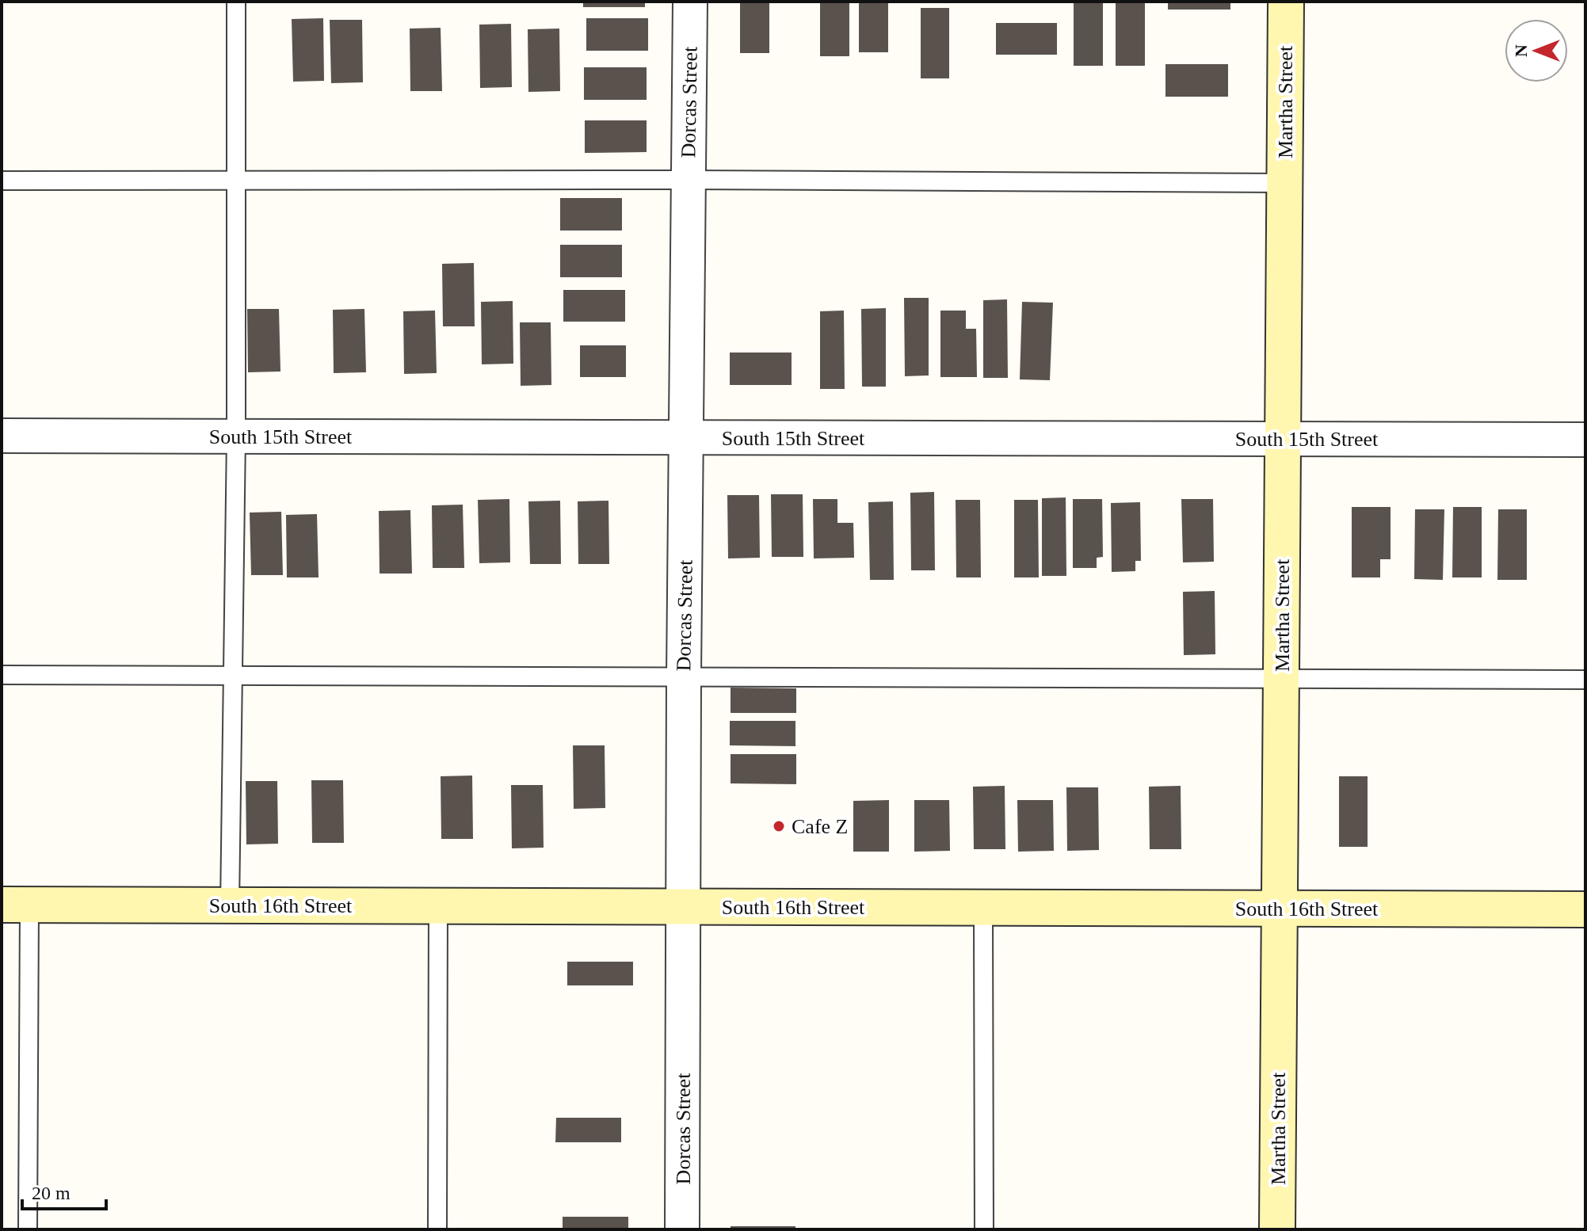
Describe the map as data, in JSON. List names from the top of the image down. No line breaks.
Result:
{"streets":{"street":["Dorcas Street","Martha Street","South 15th Street","South 16th Street"]},"crossings":[["Dorcas Street","South 15th Street"],["Dorcas Street","South 16th Street"],["Martha Street","South 15th Street"],["Martha Street","South 16th Street"]],"places":["Cafe Z"],"scale_bar":"20 m","north":"left"}
